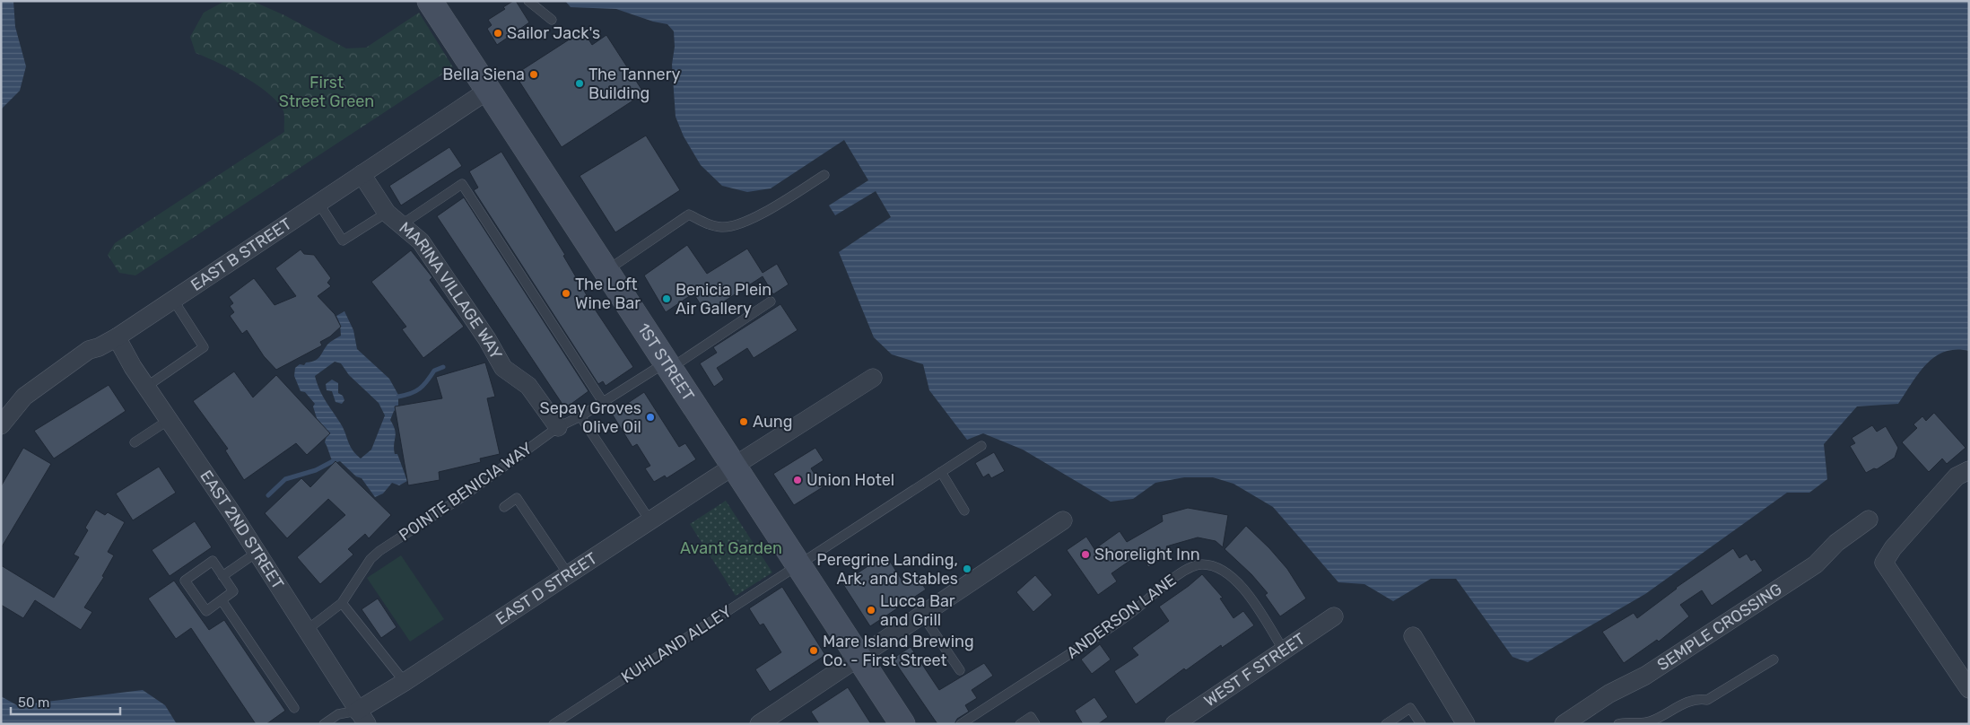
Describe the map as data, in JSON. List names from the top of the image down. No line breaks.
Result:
{"streets":{"main road":["1ST STREET"],"street":["EAST B STREET","MARINA VILLAGE WAY","EAST 2ND STREET","EAST D STREET","SEMPLE CROSSING","WEST F STREET"],"lane":["POINTE BENICIA WAY","ANDERSON LANE","KUHLAND ALLEY"]},"crossings":[["EAST B STREET","MARINA VILLAGE WAY"],["EAST B STREET","1ST STREET"],["EAST B STREET","EAST 2ND STREET"],["MARINA VILLAGE WAY","POINTE BENICIA WAY"],["1ST STREET","POINTE BENICIA WAY"],["1ST STREET","EAST D STREET"],["1ST STREET","KUHLAND ALLEY"],["POINTE BENICIA WAY","EAST 2ND STREET"],["EAST 2ND STREET","EAST D STREET"],["ANDERSON LANE","WEST F STREET"]],"parks":["First Street Green","Avant Garden"],"places":["Sailor Jack's","Bella Siena","The Tannery Building","The Loft Wine Bar","Benicia Plein Air Gallery","Sepay Groves Olive Oil","Aung","Union Hotel","Shorelight Inn","Peregrine Landing, Ark, and Stables","Lucca Bar and Grill","Mare Island Brewing Co. - First Street"],"scale_bar":"50 m"}
